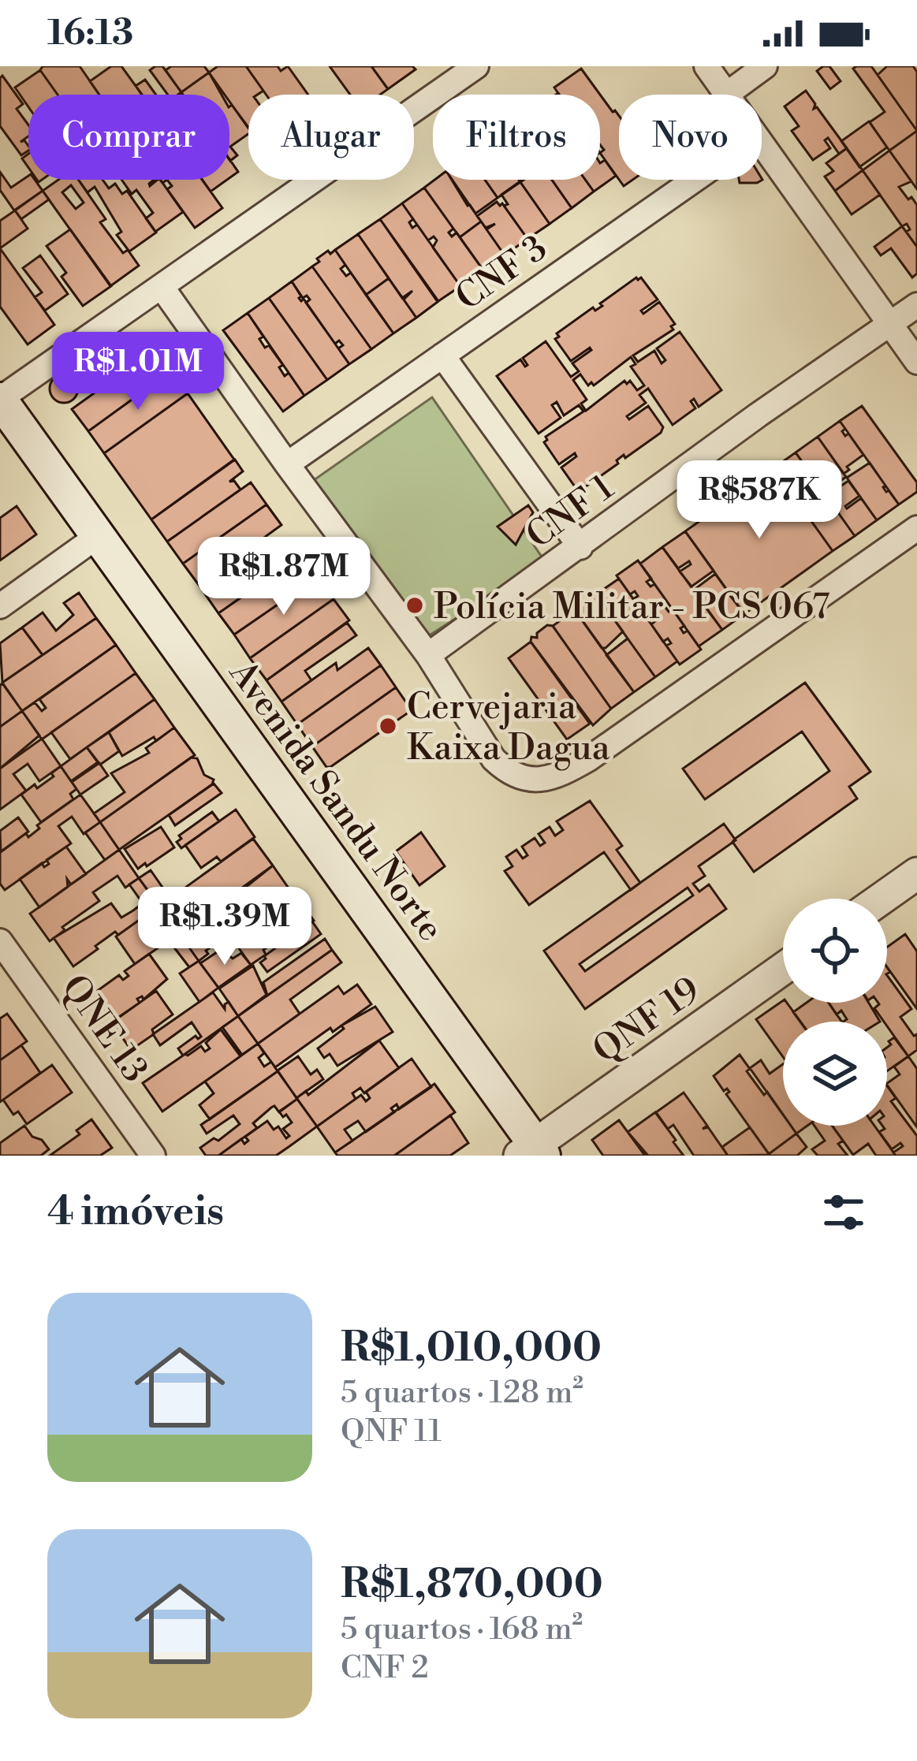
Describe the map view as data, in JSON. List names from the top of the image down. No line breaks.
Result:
{"streets":{"main road":["Avenida Sandu Norte"],"street":["CNF 3","CNF 1","QNF 19","QNE 13"]},"crossings":[["Avenida Sandu Norte","QNF 19"]],"places":["Polícia Militar - PCS 067","Cervejaria Kaixa Dagua"],"page":{"status":"16:13","chip":["Comprar","Alugar","Filtros","Novo"],"price":["R$1.01M","R$587K","R$1.87M","R$1.39M"],"heading":"4 imóveis","list":[{"name":"R$1,010,000","note":"5 quartos · 128 m² · QNF 11"},{"name":"R$1,870,000","note":"5 quartos · 168 m² · CNF 2"}]}}
